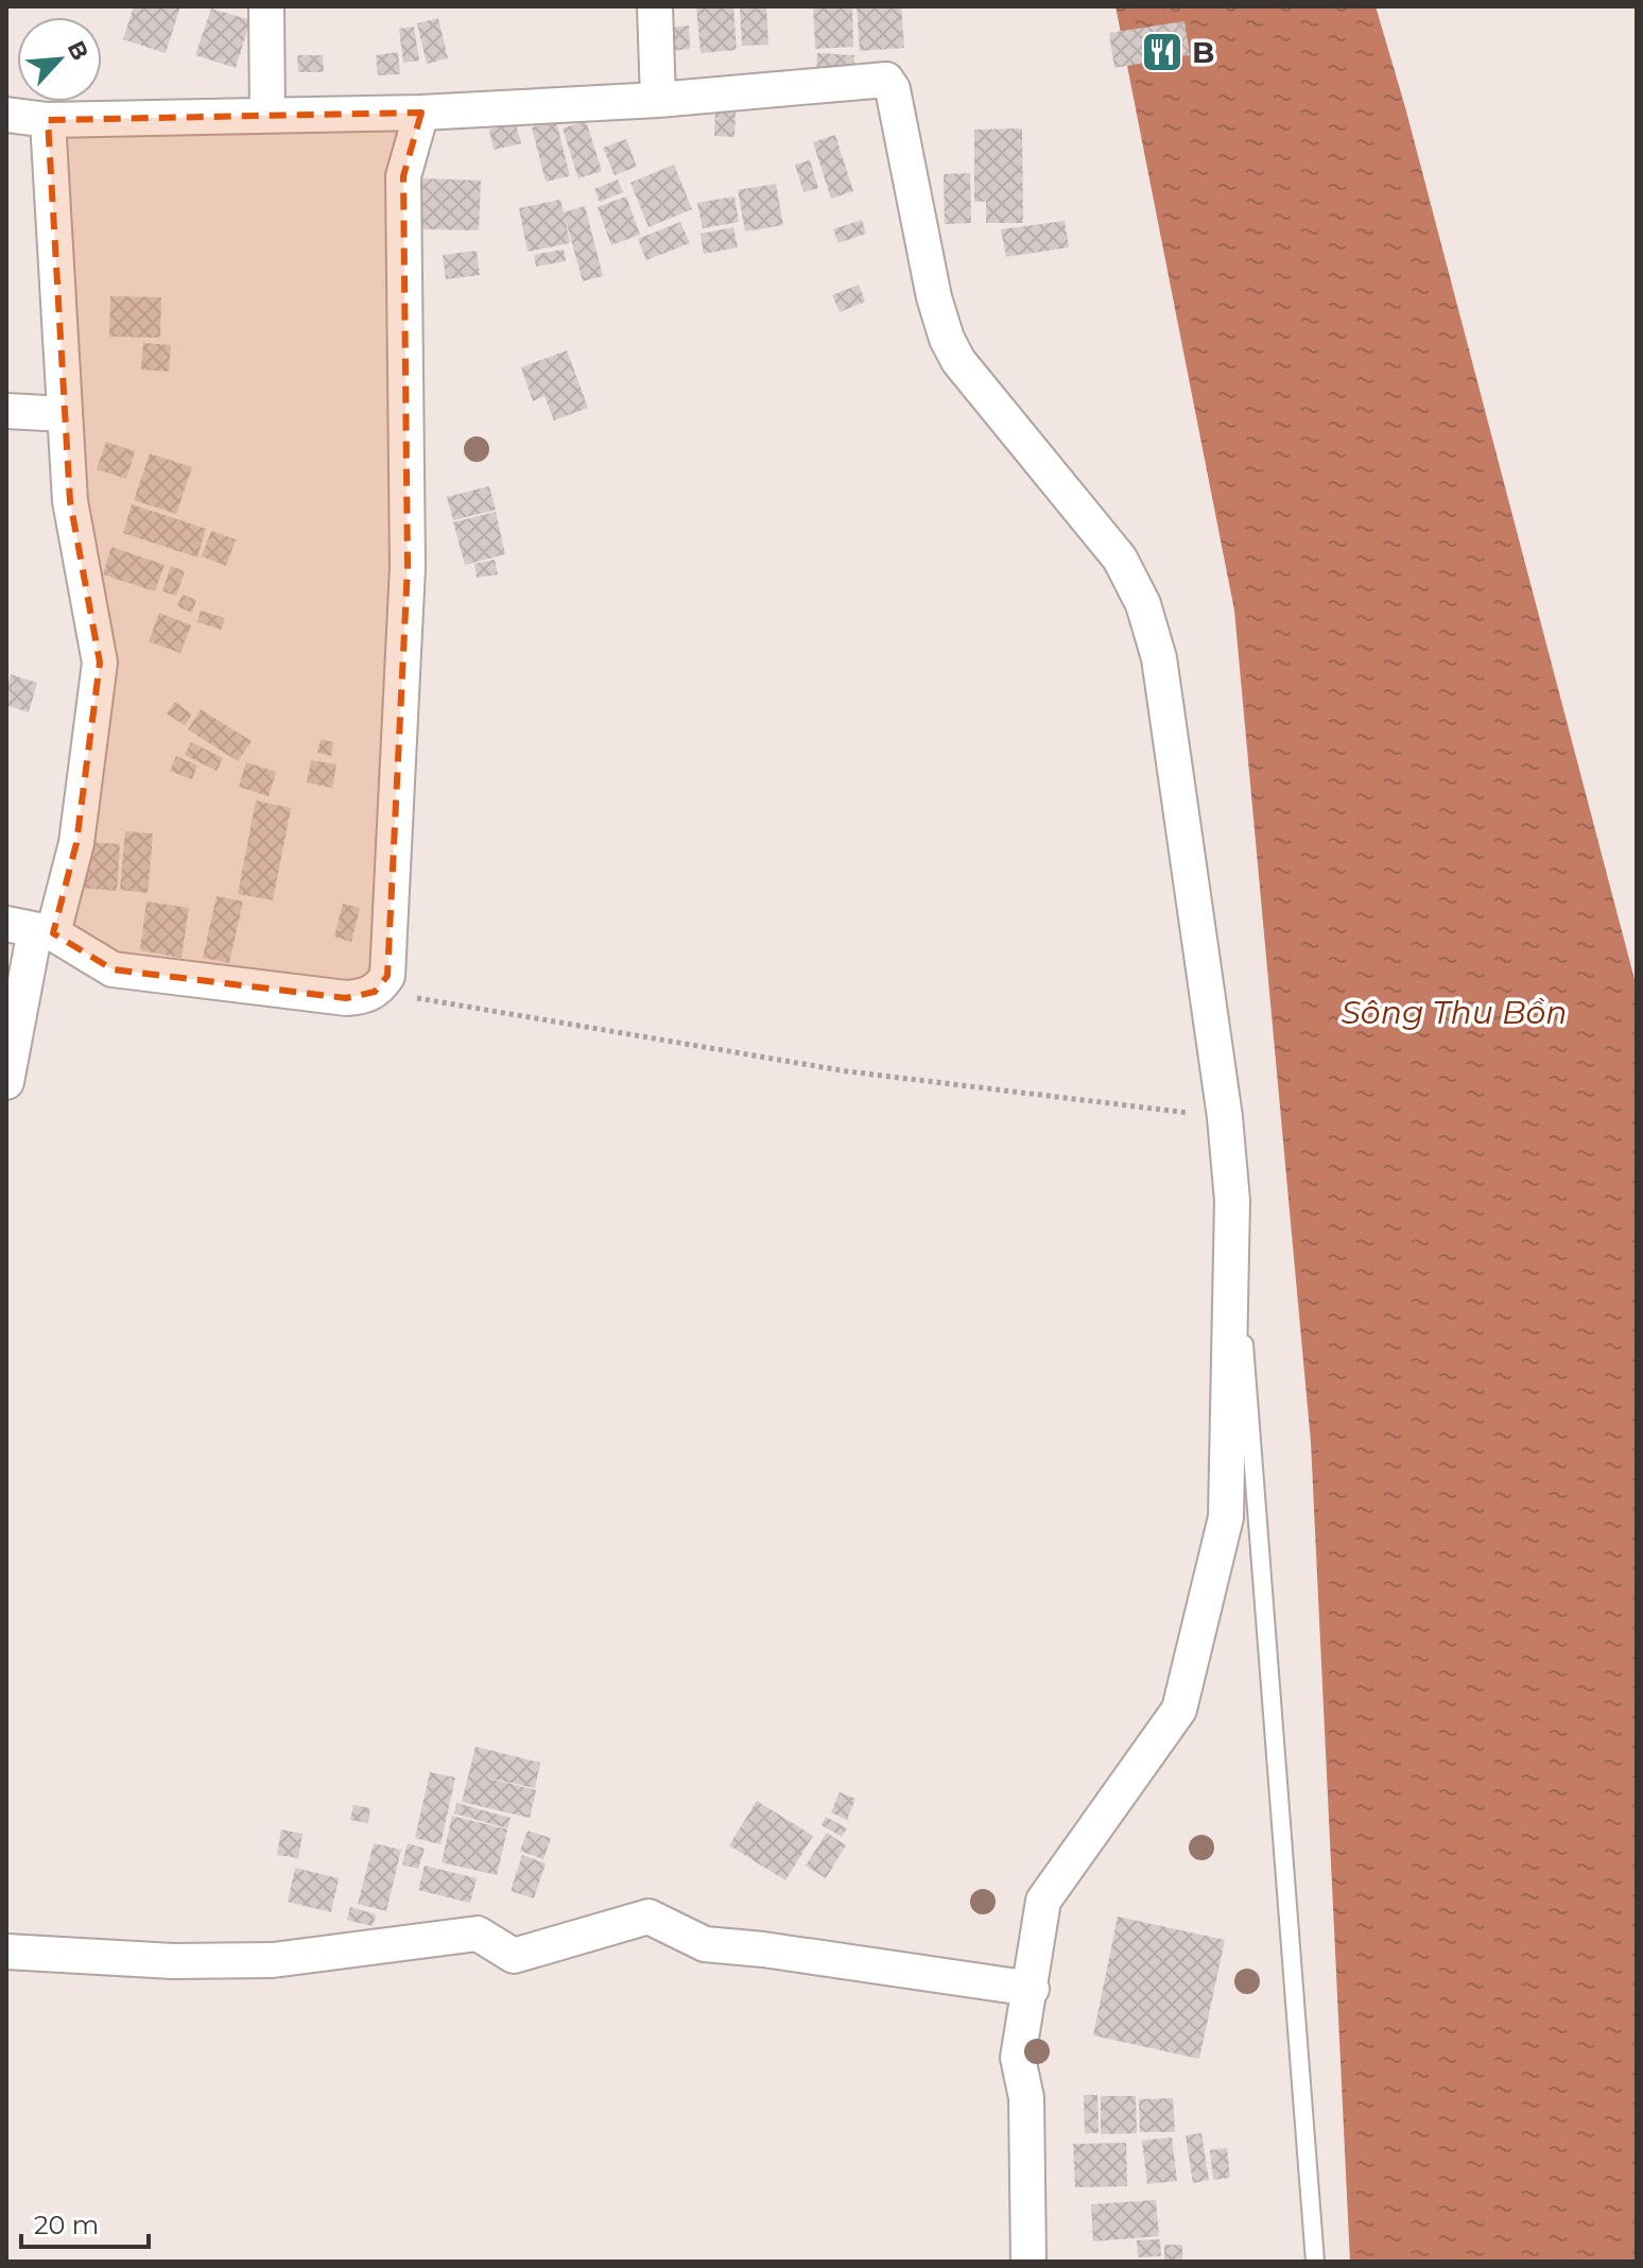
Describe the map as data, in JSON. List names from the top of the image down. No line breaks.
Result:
{"water":["Sông Thu Bồn"],"places":{"restaurant":["B"]},"scale_bar":"20 m","north":"top right"}
